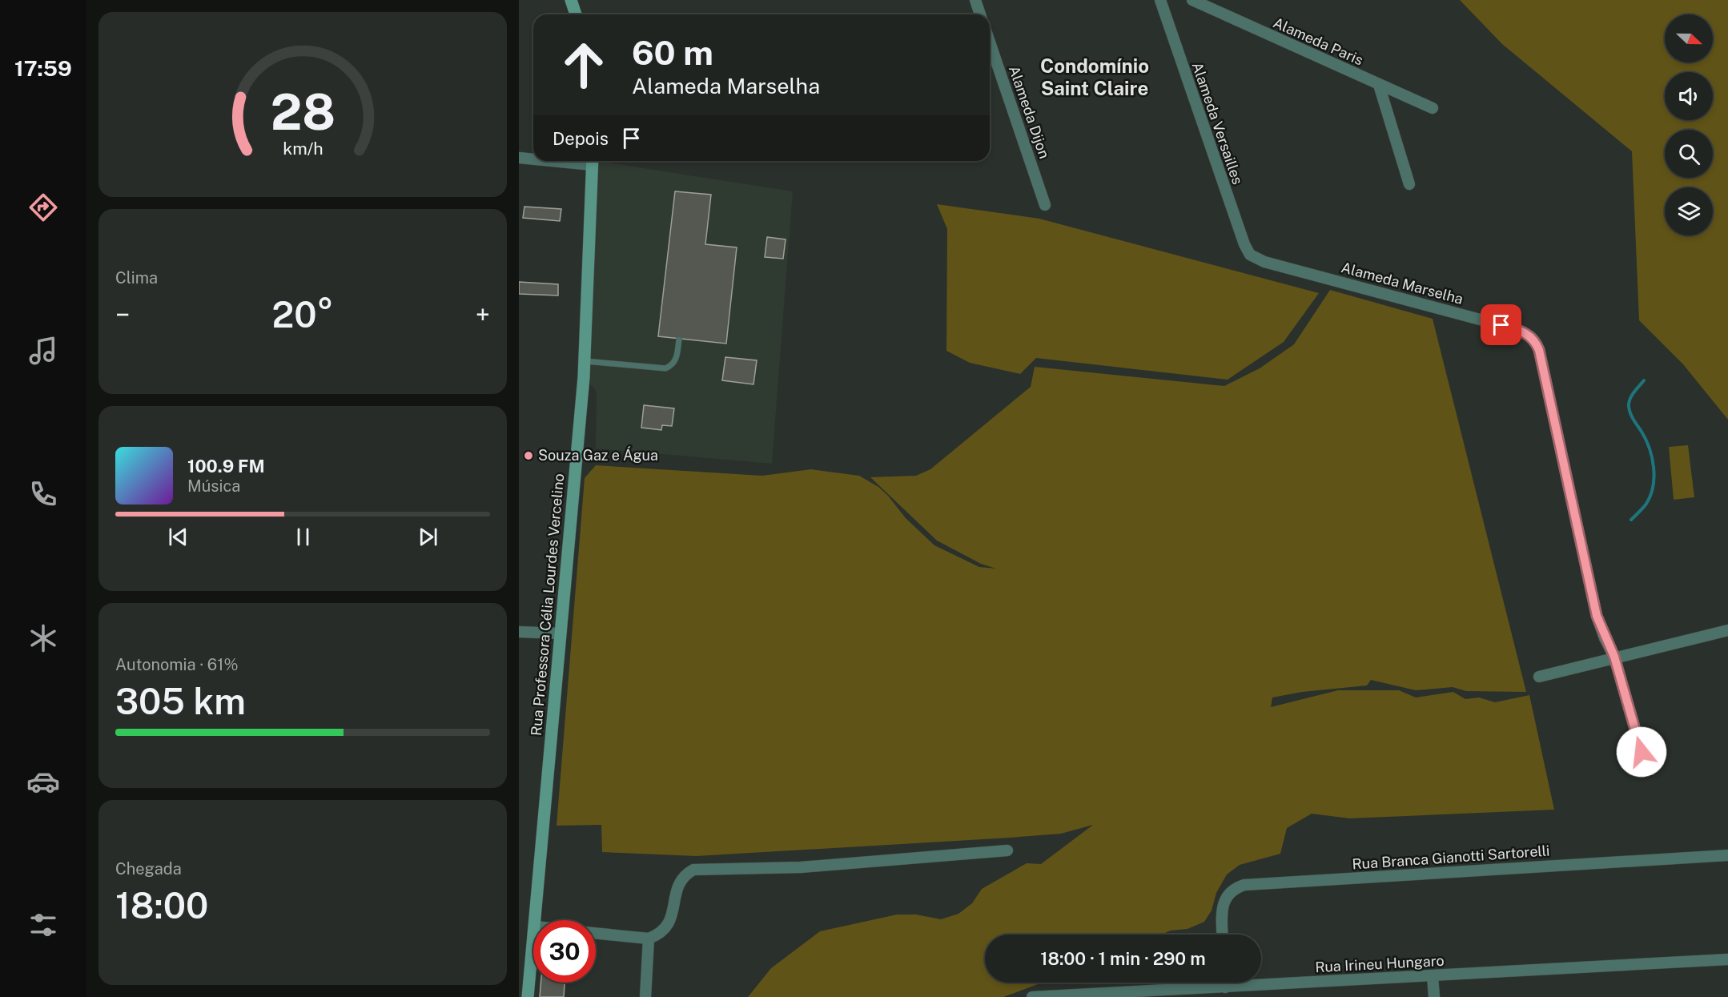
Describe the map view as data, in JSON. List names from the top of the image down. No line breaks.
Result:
{"streets":{"main road":["Rua Professora Célia Lourdes Vercelino"],"street":["Alameda Paris","Alameda Dijon","Alameda Versailles","Alameda Marselha","Rua Branca Gianotti Sartorelli","Rua Irineu Hungaro"]},"crossings":[["Alameda Versailles","Alameda Marselha"]],"districts":["Condomínio Saint Claire"],"places":["Souza Gaz e Água"],"north":"right","page":{"tabs":"17:59","turn":["60 m","Alameda Marselha"],"then":"Depois","tile":["Clima",["Autonomia · 61%","305 km"],["Chegada","18:00"]],"heat":["−","20°","+"],"song":["100.9 FM","Música"],"limit":"30","trip":"18:00 · 1 min · 290 m","gauge":["28","km/h"]}}
